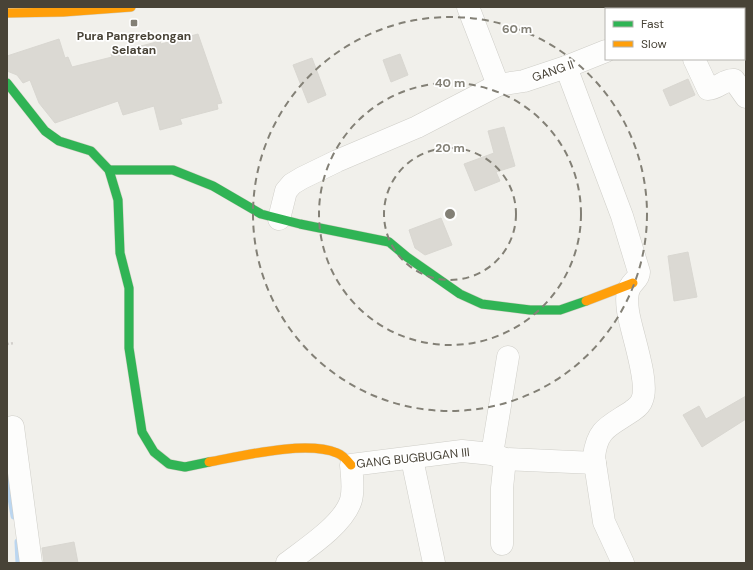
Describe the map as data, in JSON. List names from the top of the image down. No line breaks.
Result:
{"streets":{"street":["GANG II","GANG BUGBUGAN III"]},"places":{"transit":["Pura Pangrebongan Selatan"]},"legend":["Fast","Slow"],"rings":["60 m","40 m","20 m"]}
